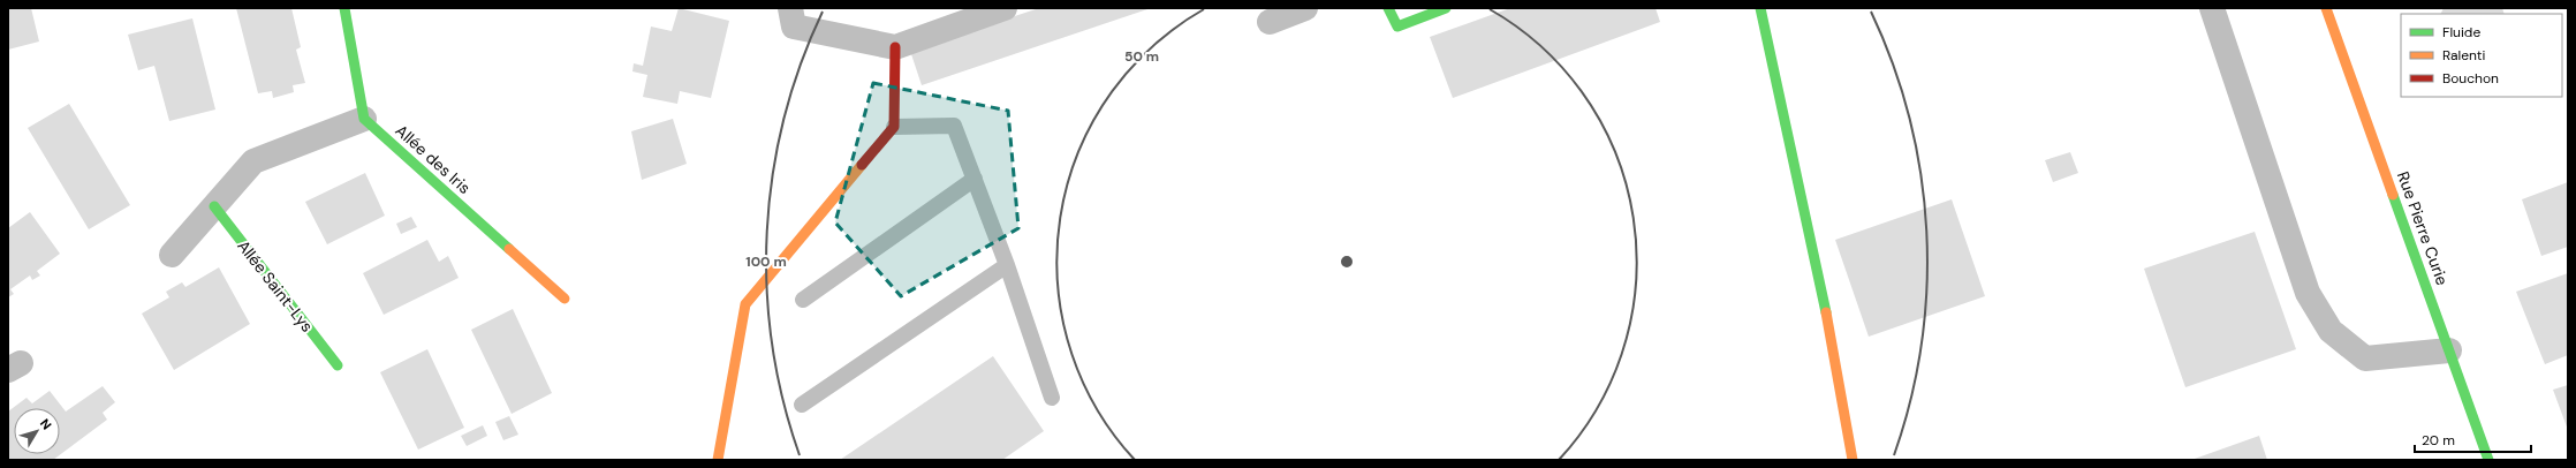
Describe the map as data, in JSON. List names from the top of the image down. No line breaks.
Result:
{"streets":{"street":["Allée des Iris","Rue Pierre Curie","Allée Saint-Lys"]},"legend":["Fluide","Ralenti","Bouchon"],"scale_bar":"20 m","north":"top right","rings":["50 m","100 m"]}
